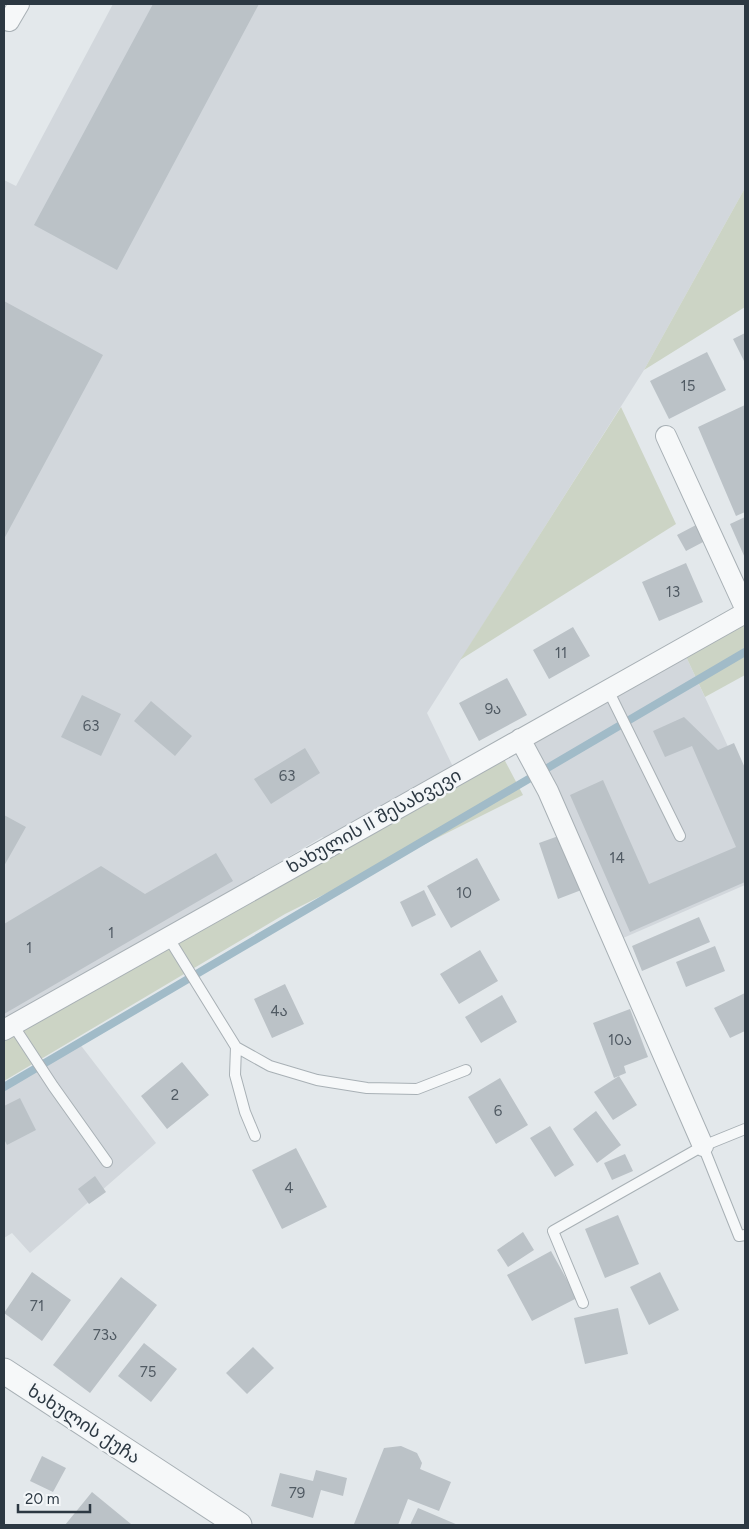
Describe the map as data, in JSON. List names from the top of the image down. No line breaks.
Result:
{"streets":{"street":["ხახულის II შესახვევი","ხახულის ქუჩა"]},"house_numbers":["15","13","11","9ა","63","63","14","10","1","1","4ა","10ა","2","6","4","71","73ა","75","79"],"scale_bar":"20 m"}
